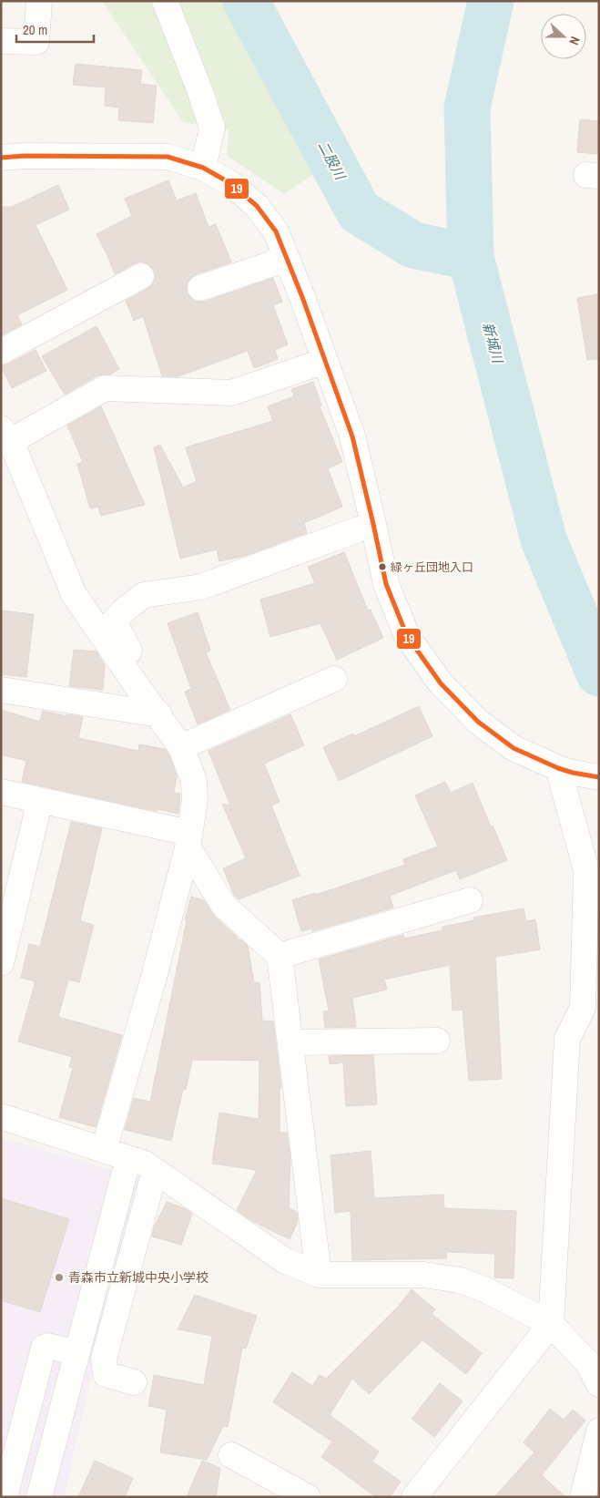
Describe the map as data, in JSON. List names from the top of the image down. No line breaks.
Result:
{"water":["二股川","新城川"],"places":["緑ヶ丘団地入口","青森市立新城中央小学校"],"lines":["transit line 19"],"scale_bar":"20 m","north":"right"}
